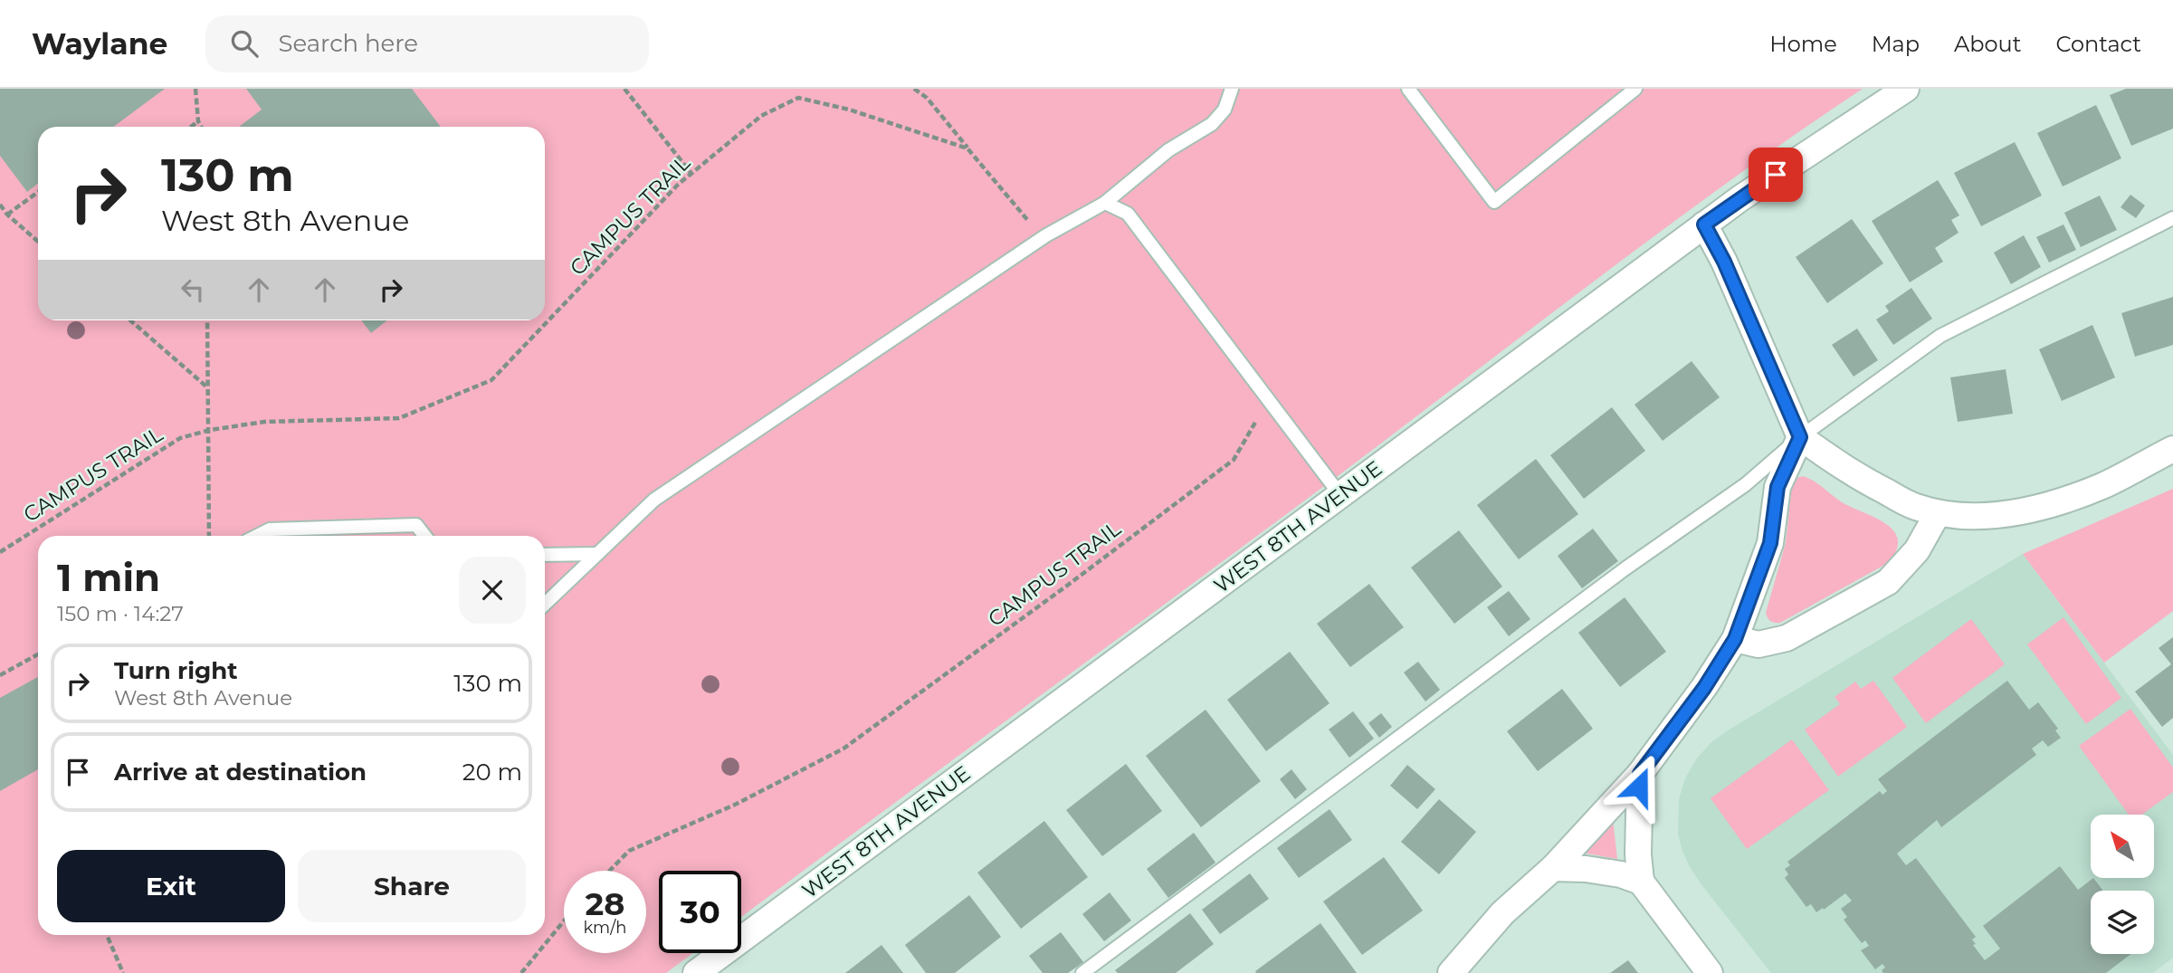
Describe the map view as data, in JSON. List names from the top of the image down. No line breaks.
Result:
{"streets":{"street":["WEST 8TH AVENUE"],"path":["CAMPUS TRAIL"]},"north":"top left","page":{"header":"Waylane","search":"Search here","nav":["Home","Map","About","Contact"],"turn":["130 m","West 8th Avenue"],"heading":["1 min","150 m · 14:27"],"list":[{"name":"Turn right","note":"West 8th Avenue","value":"130 m"},{"name":"Arrive at destination","value":"20 m"}],"buttons":["Exit","Share"],"speed":"28 km/h","limit":"30"}}
